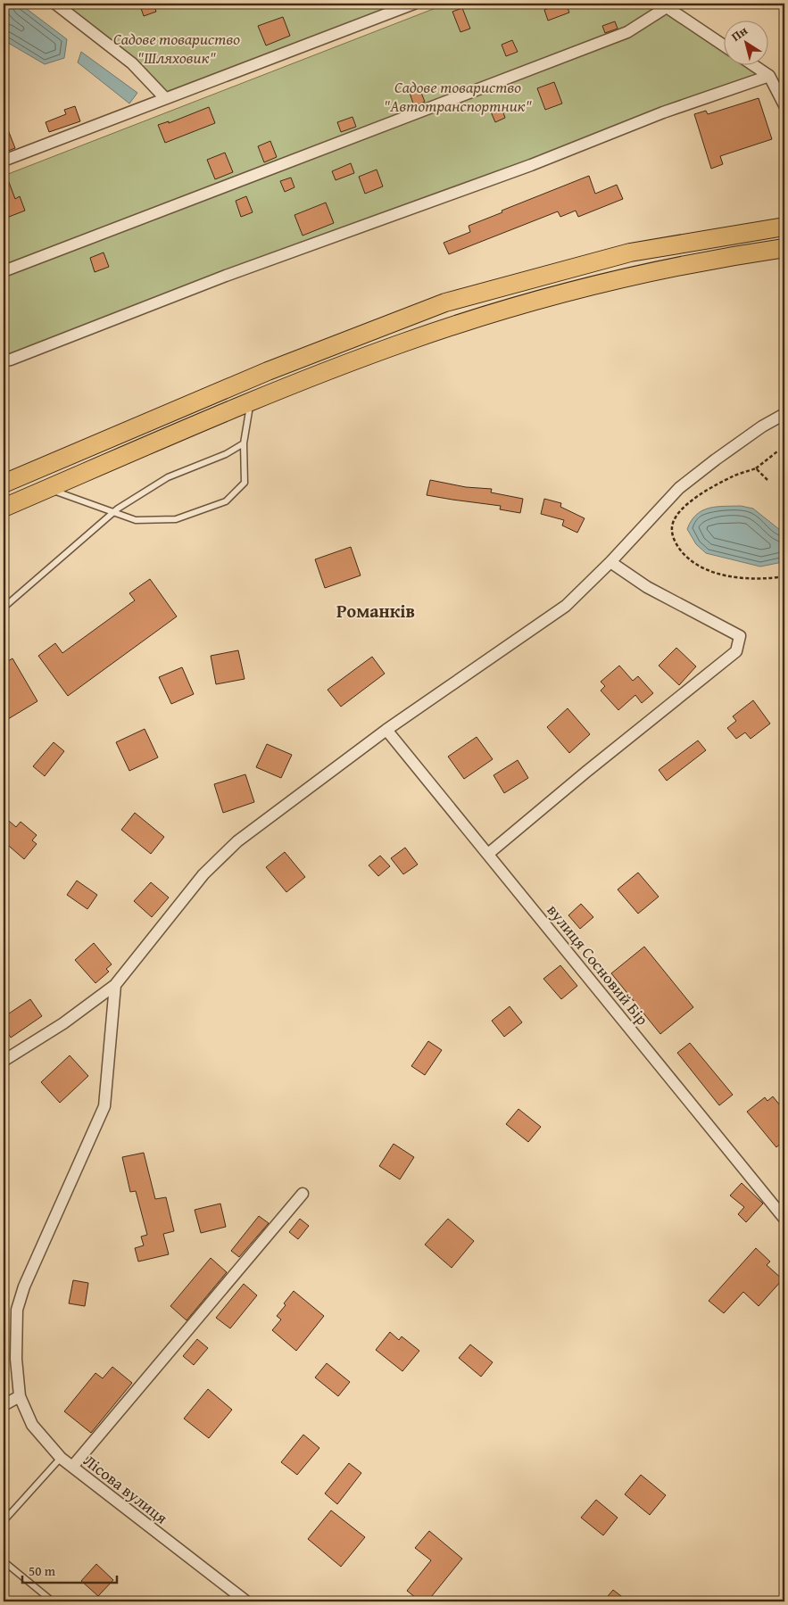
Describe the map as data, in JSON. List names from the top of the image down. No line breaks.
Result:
{"streets":{"street":["вулиця Сосновий Бір","Лісова вулиця"]},"districts":["Романків"],"parks":["Садове товариство \"Шляховик\"","Садове товариство \"Автотранспортник\""],"scale_bar":"50 m","north":"top left"}
